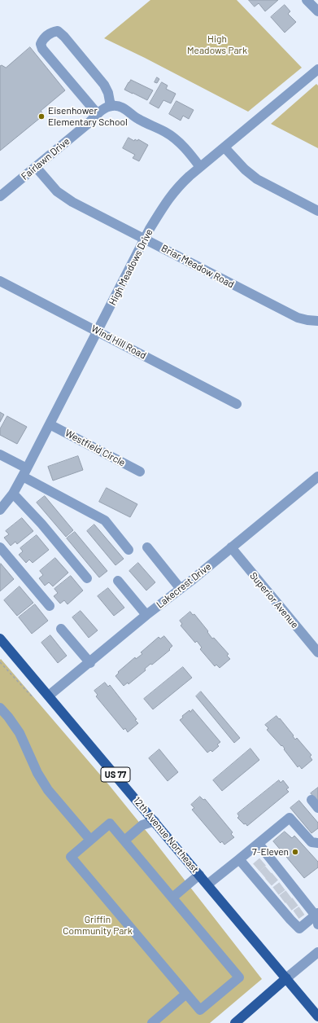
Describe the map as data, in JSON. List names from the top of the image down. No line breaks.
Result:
{"streets":{"main road":["US 77","12th Avenue Northeast"],"street":["Fairlawn Drive","Briar Meadow Road","High Meadows Drive","Wind Hill Road","Westfield Circle","Lakecrest Drive","Superior Avenue"]},"crossings":[["Fairlawn Drive","Briar Meadow Road"],["Briar Meadow Road","High Meadows Drive"],["High Meadows Drive","Wind Hill Road"],["High Meadows Drive","Westfield Circle"],["Lakecrest Drive","Superior Avenue"],["Lakecrest Drive","12th Avenue Northeast"]],"parks":["High Meadows Park","Griffin Community Park"],"places":["Eisenhower Elementary School","7-Eleven"]}
